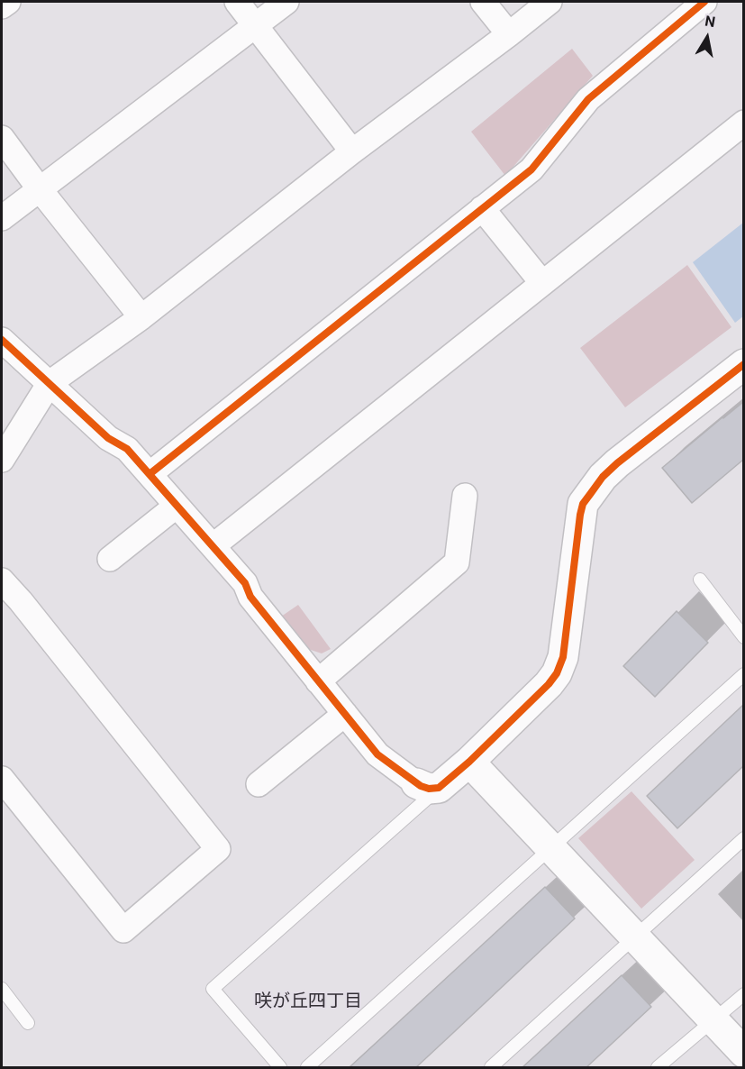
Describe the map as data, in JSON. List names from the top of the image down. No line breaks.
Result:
{"districts":["咲が丘四丁目"],"north":"top"}
